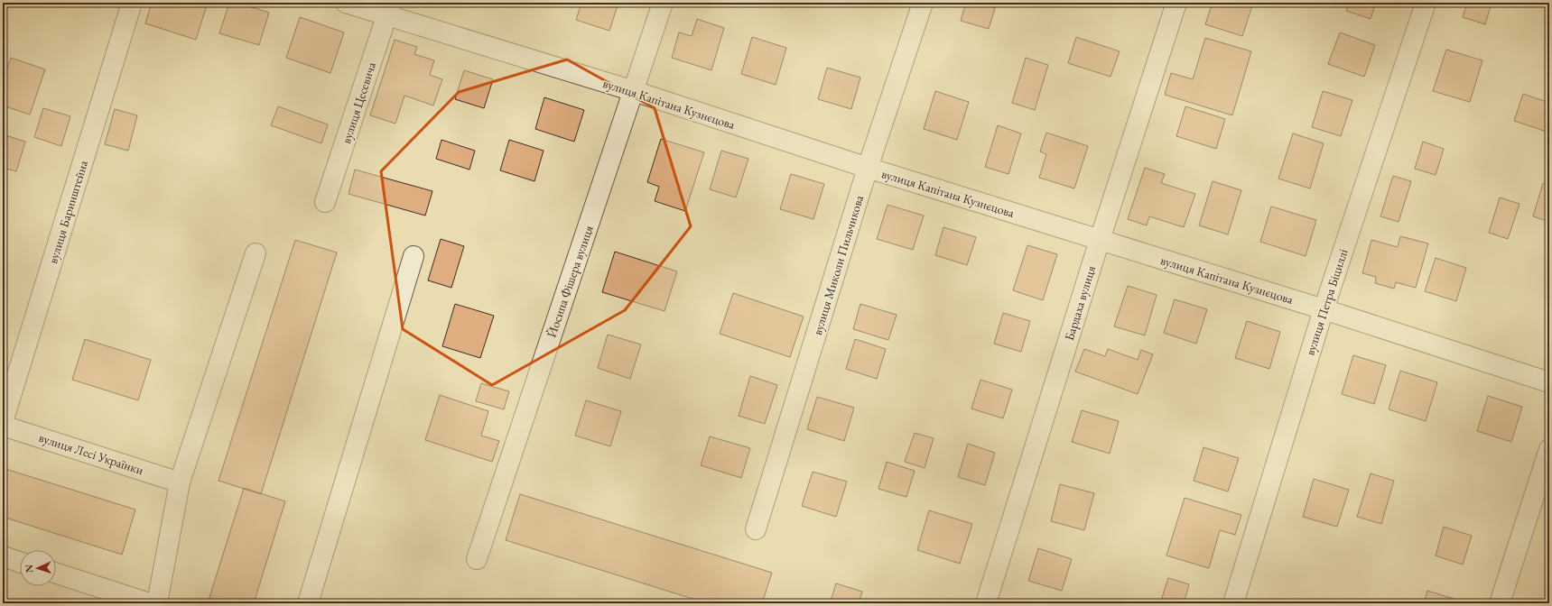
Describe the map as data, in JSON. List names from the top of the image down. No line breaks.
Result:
{"streets":{"street":["вулиця Цесевича","вулиця Капітана Кузнєцова","вулиця Баринштейна","вулиця Миколи Пильчикова","Йосипа Фішера вулиця","вулиця Петра Біциллі","Бардаха вулиця","вулиця Лесі Українки"]},"crossings":[["вулиця Цесевича","вулиця Капітана Кузнєцова"],["вулиця Капітана Кузнєцова","вулиця Миколи Пильчикова"],["вулиця Капітана Кузнєцова","Йосипа Фішера вулиця"],["вулиця Капітана Кузнєцова","вулиця Петра Біциллі"],["вулиця Капітана Кузнєцова","Бардаха вулиця"]],"north":"left"}
